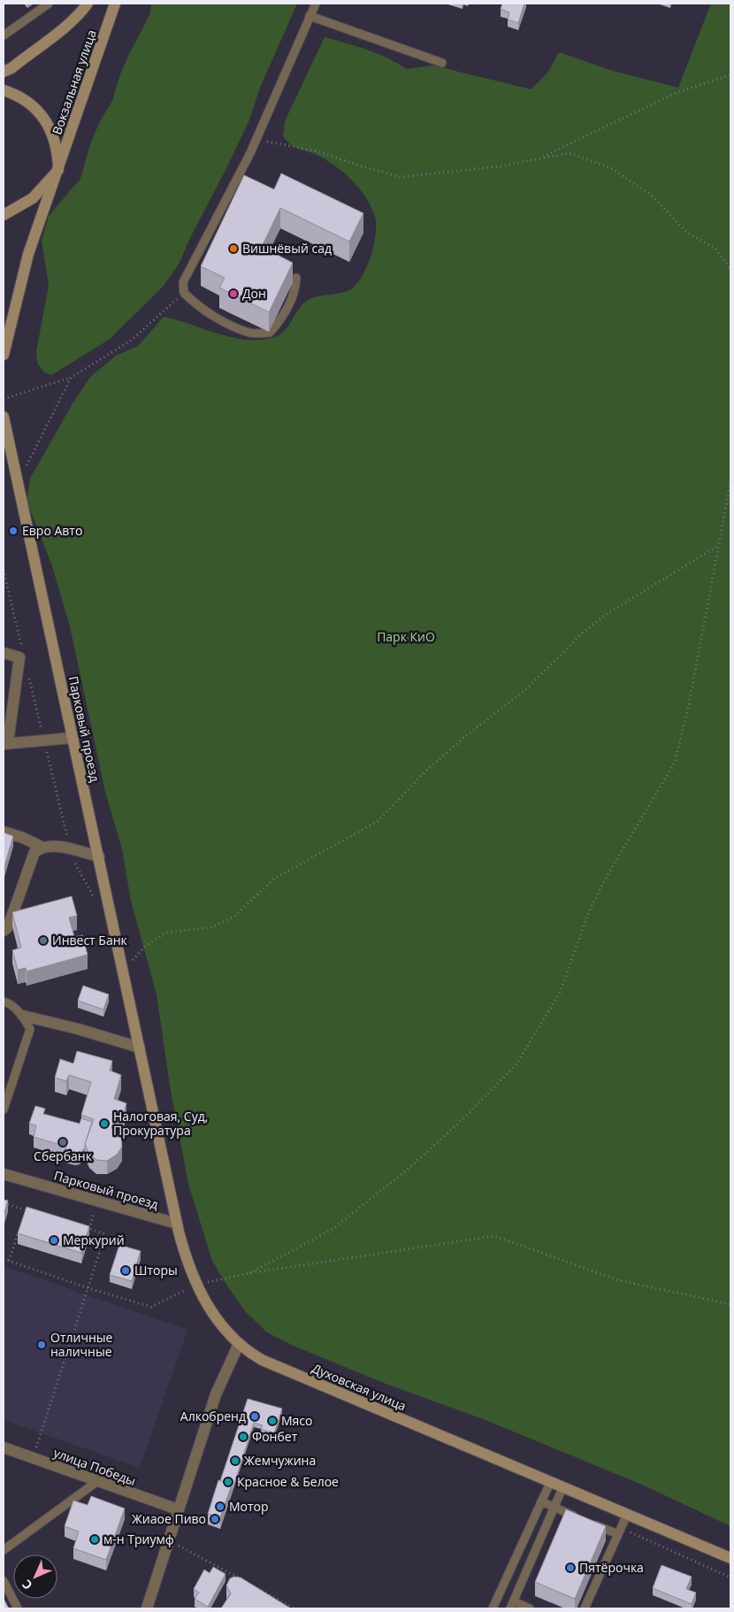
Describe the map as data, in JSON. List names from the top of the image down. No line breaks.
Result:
{"streets":{"street":["Вокзальная улица","Парковый проезд","Духовская улица","улица Победы"]},"crossings":[["Парковый проезд","Духовская улица"]],"parks":["Парк КиО"],"places":["Вишнёвый сад","Дон","Евро Авто","Инвест Банк","Налоговая, Суд, Прокуратура","Сбербанк","Меркурий","Шторы","Отличные наличные","Алкобренд","Мясо","Фонбет","Жемчужина","Красное & Белое","Мотор","Жиаое Пиво","м-н Триумф","Пятёрочка"],"north":"bottom left"}
